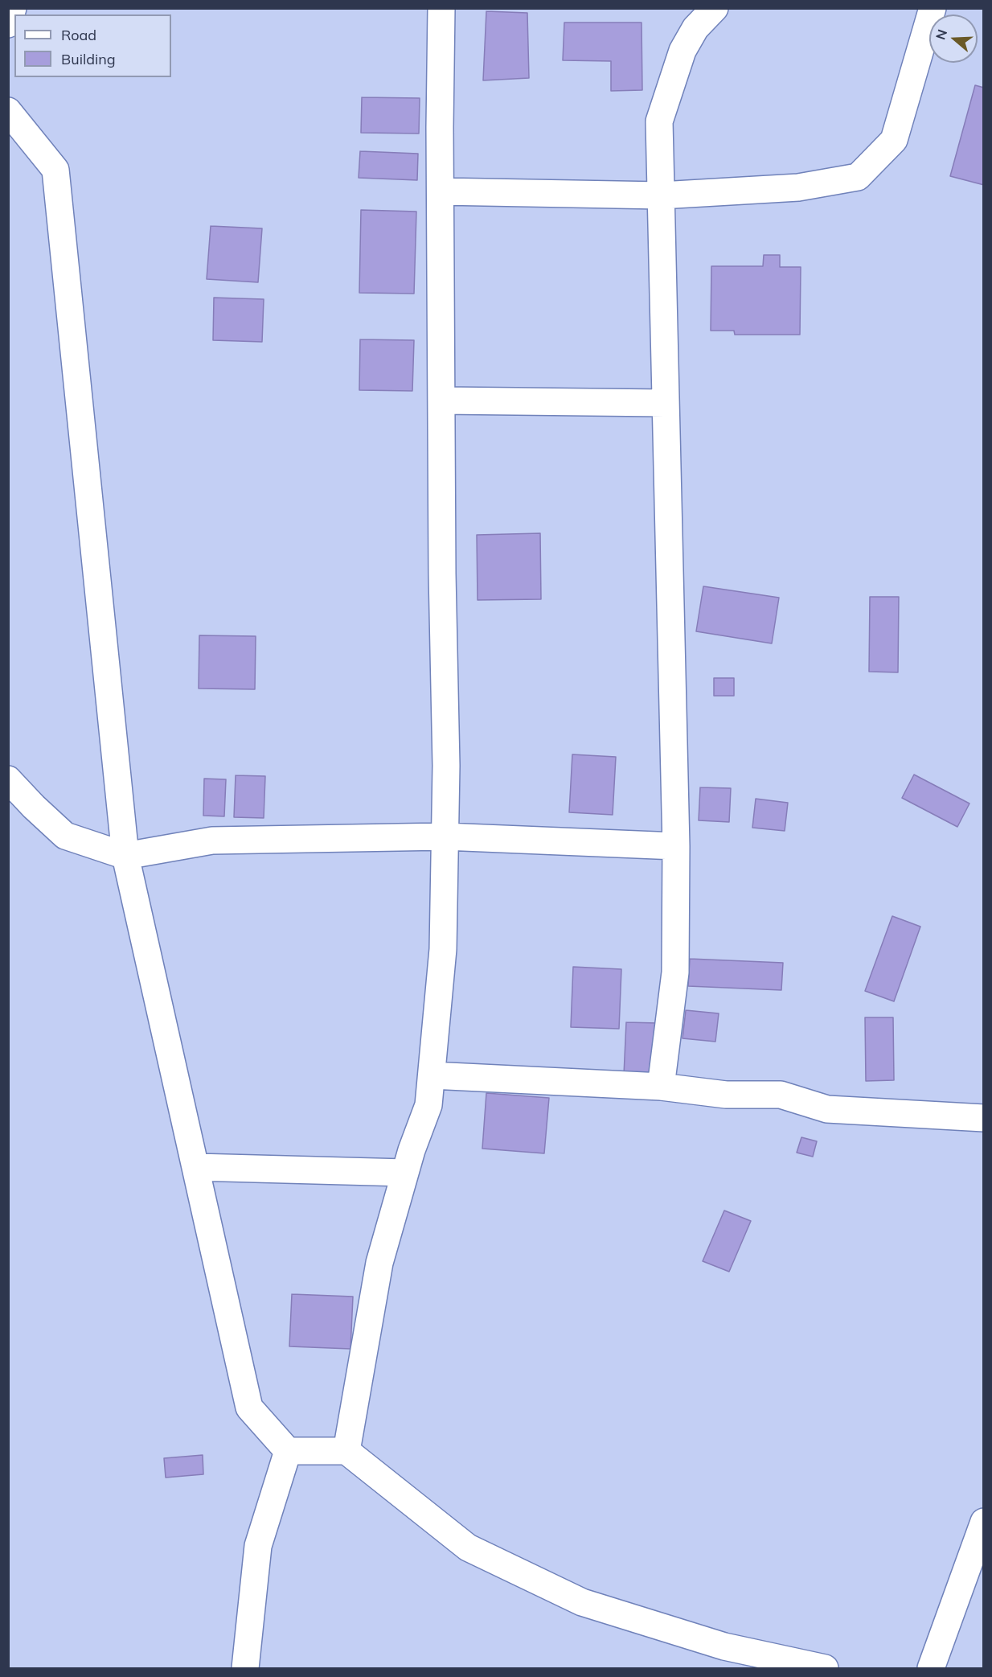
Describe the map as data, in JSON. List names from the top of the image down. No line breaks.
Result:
{"legend":["Road","Building"],"north":"left"}
